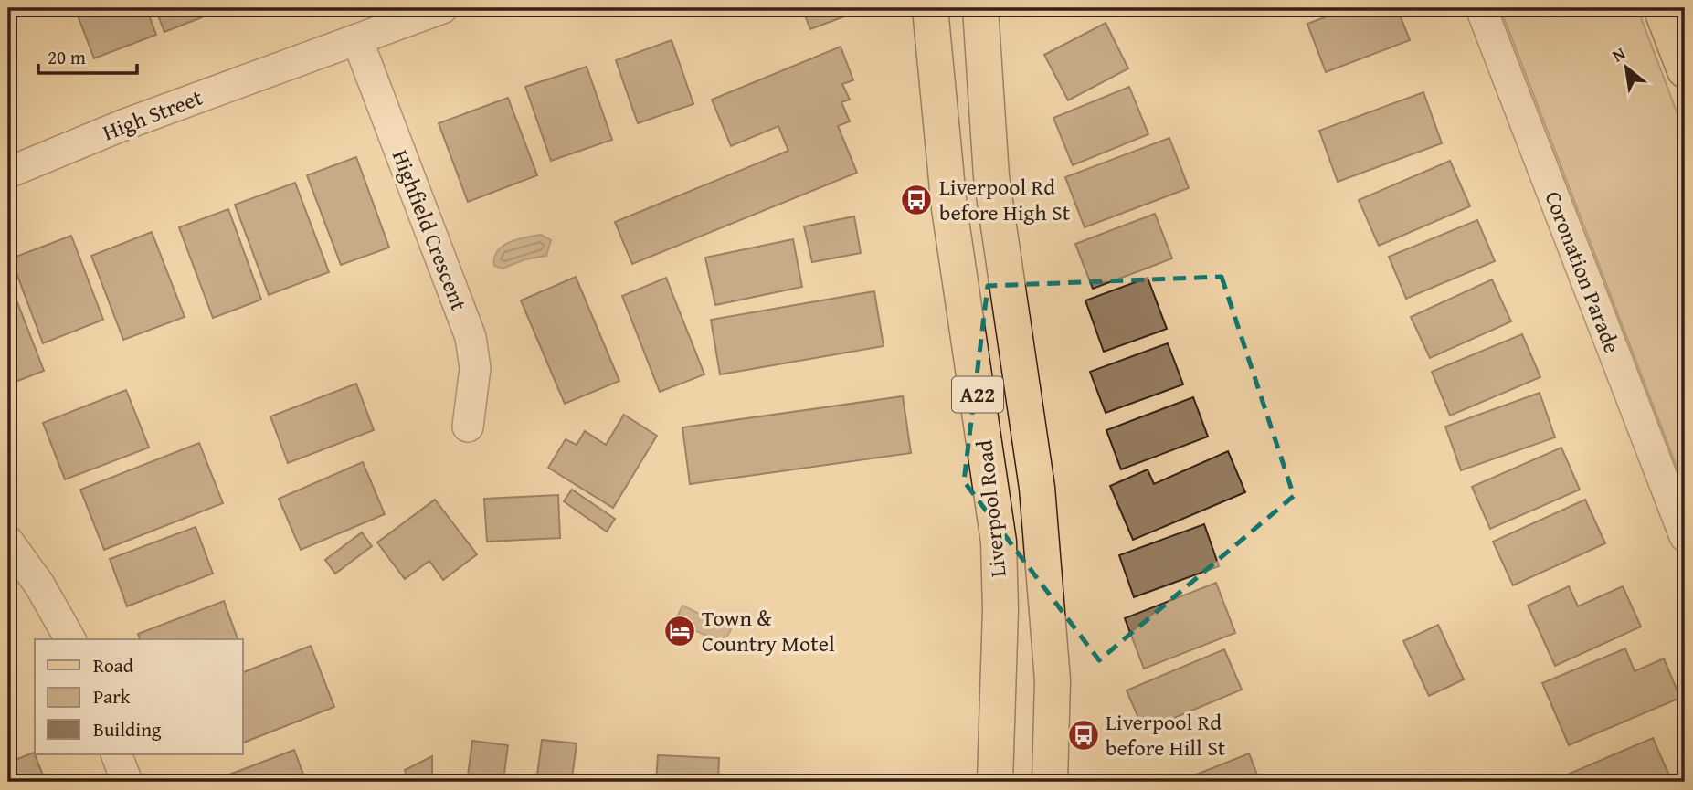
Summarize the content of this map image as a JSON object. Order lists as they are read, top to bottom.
{
  "streets": {
    "main road": ["A22", "Liverpool Road"],
    "street": ["High Street", "Highfield Crescent", "Coronation Parade"]
  },
  "crossings": [
    ["High Street", "Highfield Crescent"]
  ],
  "places": {
    "bus stop": ["Liverpool Rd before High St", "Liverpool Rd before Hill St"],
    "hotel": ["Town & Country Motel"]
  },
  "legend": ["Road", "Park", "Building"],
  "scale_bar": "20 m",
  "north": "top left"
}
